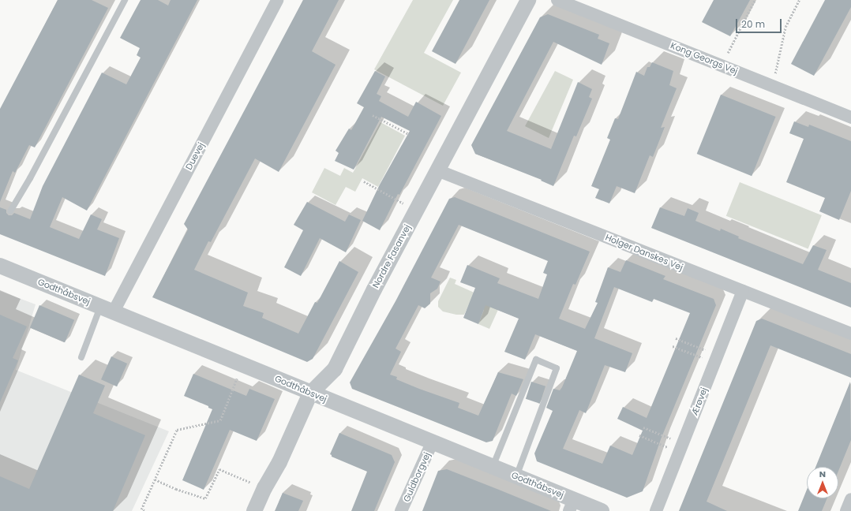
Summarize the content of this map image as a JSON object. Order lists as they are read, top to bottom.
{
  "streets": {
    "street": [
      "Kong Georgs Vej",
      "Duevej",
      "Holger Danskes Vej",
      "Nordre Fasanvej",
      "Godthåbsvej",
      "Ærøvej",
      "Guldborgvej"
    ]
  },
  "crossings": [
    ["Duevej", "Godthåbsvej"],
    ["Holger Danskes Vej", "Nordre Fasanvej"],
    ["Holger Danskes Vej", "Ærøvej"],
    ["Nordre Fasanvej", "Godthåbsvej"],
    ["Godthåbsvej", "Guldborgvej"]
  ],
  "scale_bar": "20 m",
  "north": "top"
}
